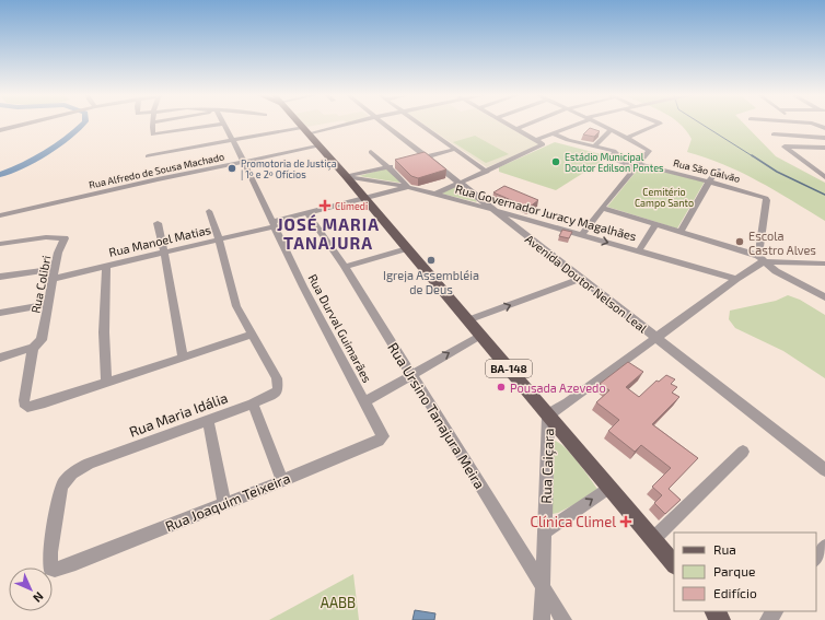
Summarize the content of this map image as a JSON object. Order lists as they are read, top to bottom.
{
  "streets": {
    "main road": ["BA-148"],
    "street": [
      "Rua Alfredo de Sousa Machado",
      "Rua São Galvão",
      "Rua Governador Juracy Magalhães",
      "Rua Manoel Matias",
      "Avenida Doutor Nelson Leal",
      "Rua Colibri",
      "Rua Durval Guimarães",
      "Rua Maria Idália",
      "Rua Ursino Tanajura Meira",
      "Rua Caiçara",
      "Rua Joaquim Teixeira"
    ]
  },
  "crossings": [
    ["Rua Alfredo de Sousa Machado", "Rua Durval Guimarães"],
    ["Rua Alfredo de Sousa Machado", "BA-148"],
    ["Rua Governador Juracy Magalhães", "Rua Manoel Matias"],
    ["Rua Governador Juracy Magalhães", "Avenida Doutor Nelson Leal"],
    ["Rua Governador Juracy Magalhães", "BA-148"],
    ["Rua Manoel Matias", "Rua Colibri"],
    ["Rua Manoel Matias", "Rua Durval Guimarães"],
    ["Rua Manoel Matias", "BA-148"],
    ["Rua Manoel Matias", "Rua Ursino Tanajura Meira"],
    ["Rua Durval Guimarães", "Rua Joaquim Teixeira"],
    ["BA-148", "Rua Caiçara"],
    ["Rua Maria Idália", "Rua Joaquim Teixeira"],
    ["Rua Ursino Tanajura Meira", "Rua Caiçara"]
  ],
  "districts": ["JOSÉ MARIA TANAJURA"],
  "parks": ["Cemitério Campo Santo", "AABB"],
  "places": {
    "other": [
      "Estádio Municipal Doutor Edilson Pontes",
      "Promotoria de Justiça | 1º e 2º Ofícios",
      "Escola Castro Alves",
      "Igreja Assembléia de Deus",
      "Pousada Azevedo"
    ],
    "health": ["Climedi", "Clínica Climel"]
  },
  "legend": ["Rua", "Parque", "Edifício"],
  "north": "bottom right"
}
